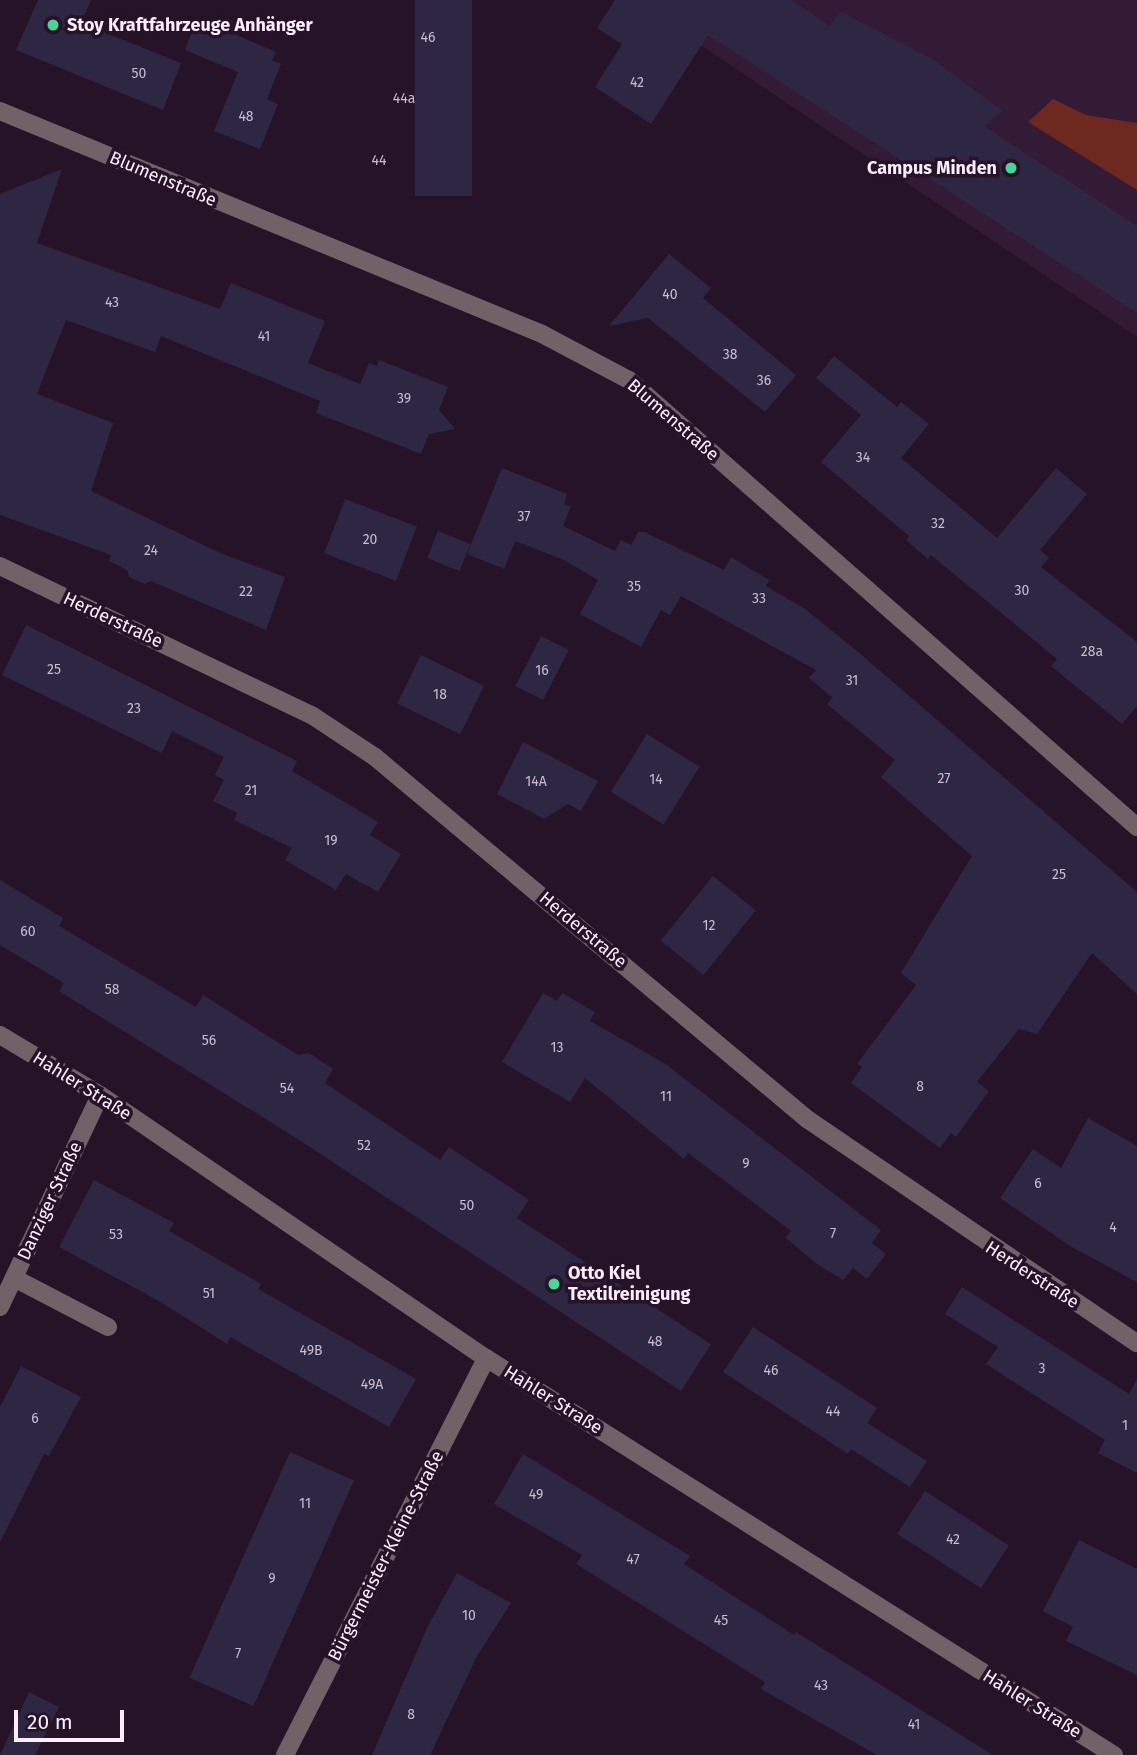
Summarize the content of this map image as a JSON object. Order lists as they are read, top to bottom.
{
  "streets": {
    "street": [
      "Blumenstraße",
      "Herderstraße",
      "Hahler Straße",
      "Danziger Straße",
      "Bürgermeister-Kleine-Straße"
    ]
  },
  "crossings": [
    ["Hahler Straße", "Danziger Straße"],
    ["Hahler Straße", "Bürgermeister-Kleine-Straße"]
  ],
  "places": ["Stoy Kraftfahrzeuge Anhänger", "Campus Minden", "Otto Kiel Textilreinigung"],
  "house_numbers": [
    "46",
    "50",
    "42",
    "44a",
    "48",
    "44",
    "40",
    "43",
    "41",
    "38",
    "36",
    "39",
    "34",
    "37",
    "32",
    "20",
    "24",
    "35",
    "30",
    "22",
    "33",
    "28a",
    "25",
    "16",
    "31",
    "18",
    "23",
    "27",
    "14",
    "14A",
    "21",
    "19",
    "25",
    "12",
    "60",
    "58",
    "56",
    "13",
    "8",
    "54",
    "11",
    "52",
    "9",
    "6",
    "50",
    "4",
    "7",
    "53",
    "51",
    "48",
    "49B",
    "3",
    "46",
    "49A",
    "44",
    "6",
    "1",
    "49",
    "11",
    "42",
    "47",
    "9",
    "10",
    "45",
    "7",
    "43",
    "8",
    "41"
  ],
  "scale_bar": "20 m"
}
